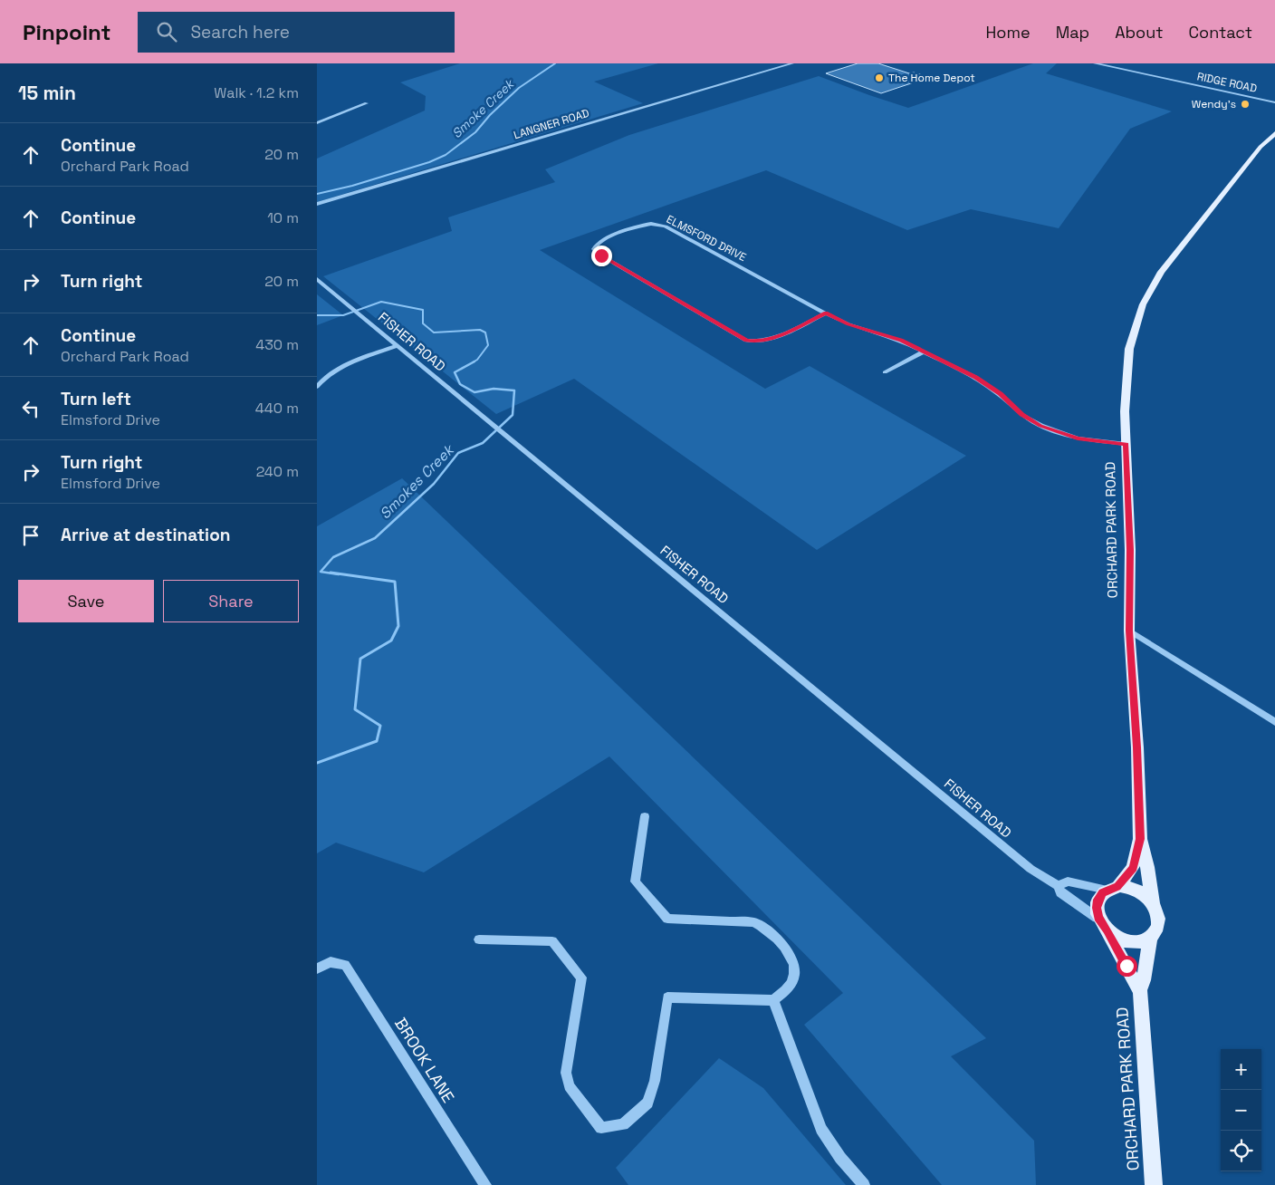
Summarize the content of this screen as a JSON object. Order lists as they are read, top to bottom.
{
  "streets": {
    "main road": ["ORCHARD PARK ROAD"],
    "street": [
      "RIDGE ROAD",
      "LANGNER ROAD",
      "ELMSFORD DRIVE",
      "FISHER ROAD",
      "BROOK LANE"
    ]
  },
  "crossings": [
    ["ELMSFORD DRIVE", "ORCHARD PARK ROAD"],
    ["FISHER ROAD", "ORCHARD PARK ROAD"]
  ],
  "water": ["Smoke Creek", "Smokes Creek"],
  "places": ["The Home Depot", "Wendy's"],
  "page": {
    "header": "Pinpoint",
    "search": "Search here",
    "nav": [
      "Home",
      "Map",
      "About",
      "Contact"
    ],
    "heading": ["15 min", "Walk · 1.2 km"],
    "list": [
      ["Continue", "Orchard Park Road", "20 m"],
      ["Continue", "10 m"],
      ["Turn right", "20 m"],
      ["Continue", "Orchard Park Road", "430 m"],
      ["Turn left", "Elmsford Drive", "440 m"],
      ["Turn right", "Elmsford Drive", "240 m"],
      "Arrive at destination"
    ],
    "buttons": ["Save", "Share"],
    "map_buttons": ["+", "−"]
  }
}
